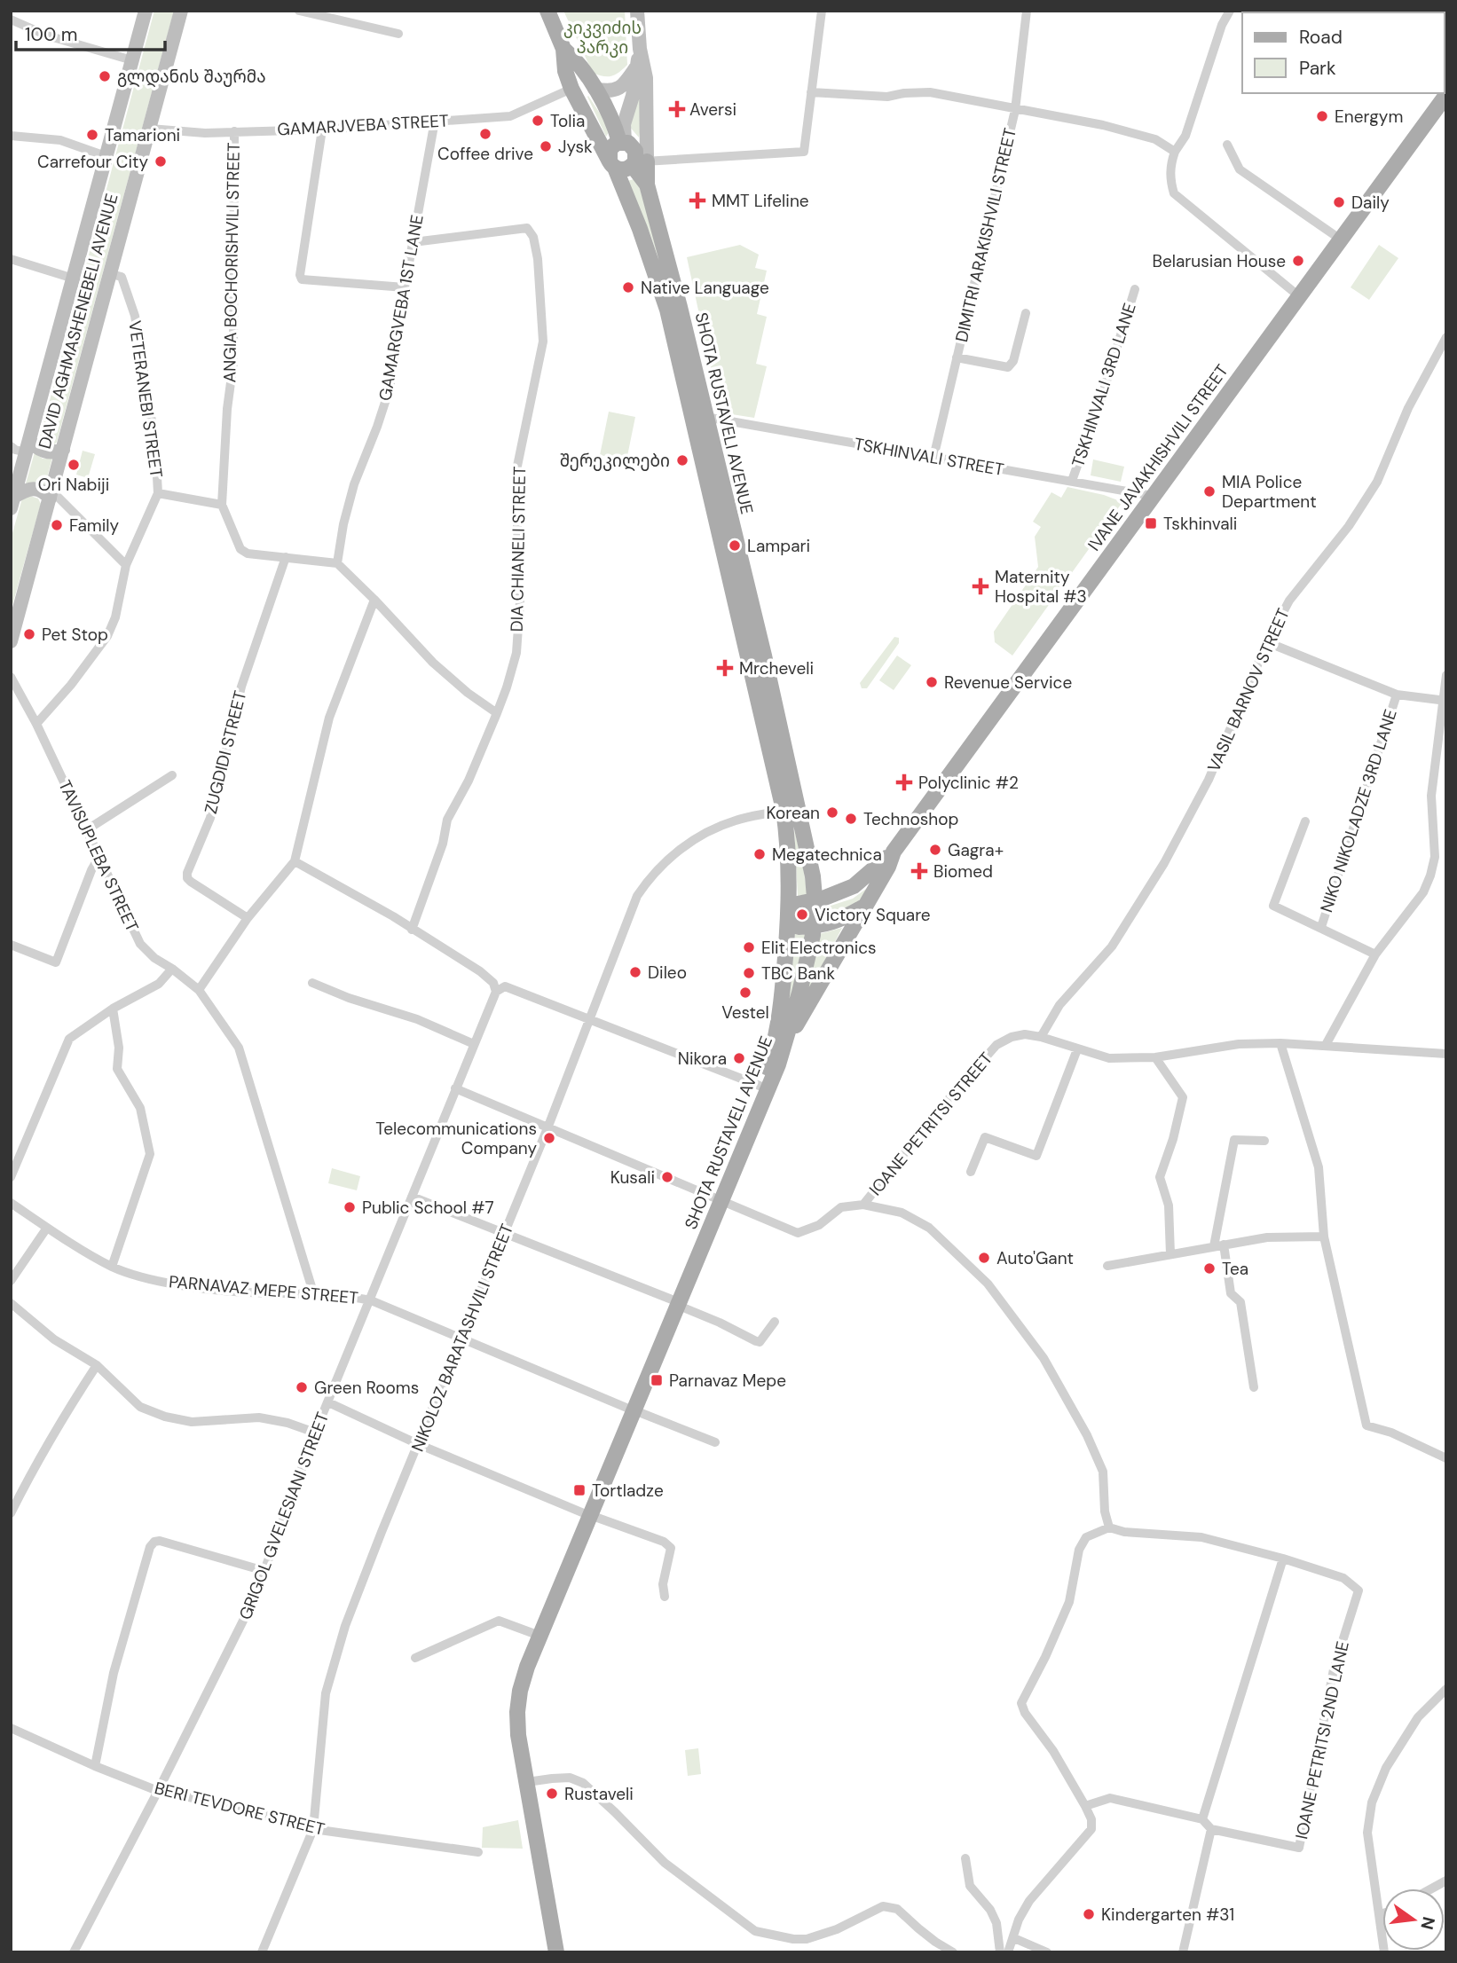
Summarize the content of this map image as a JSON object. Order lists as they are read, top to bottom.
{
  "streets": {
    "main road": ["DAVID AGHMASHENEBELI AVENUE", "SHOTA RUSTAVELI AVENUE", "IVANE JAVAKHISHVILI STREET"],
    "street": [
      "GAMARJVEBA STREET",
      "DIMITRI ARAKISHVILI STREET",
      "ANGIA BOCHORISHVILI STREET",
      "GAMARGVEBA 1ST LANE",
      "TSKHINVALI 3RD LANE",
      "VETERANEBI STREET",
      "TSKHINVALI STREET",
      "DIA CHIANELI STREET",
      "VASIL BARNOV STREET",
      "ZUGDIDI STREET",
      "NIKO NIKOLADZE 3RD LANE",
      "TAVISUPLEBA STREET",
      "IOANE PETRITSI STREET",
      "PARNAVAZ MEPE STREET",
      "NIKOLOZ BARATASHVILI STREET",
      "GRIGOL GVELESIANI STREET",
      "IOANE PETRITSI 2ND LANE",
      "BERI TEVDORE STREET"
    ]
  },
  "crossings": [
    ["GAMARJVEBA STREET", "ANGIA BOCHORISHVILI STREET"],
    ["GAMARJVEBA STREET", "GAMARGVEBA 1ST LANE"],
    ["GAMARJVEBA STREET", "DAVID AGHMASHENEBELI AVENUE"],
    ["GAMARJVEBA STREET", "SHOTA RUSTAVELI AVENUE"],
    ["DIMITRI ARAKISHVILI STREET", "TSKHINVALI STREET"],
    ["GAMARGVEBA 1ST LANE", "DIA CHIANELI STREET"],
    ["DAVID AGHMASHENEBELI AVENUE", "VETERANEBI STREET"],
    ["TSKHINVALI 3RD LANE", "TSKHINVALI STREET"],
    ["VETERANEBI STREET", "TAVISUPLEBA STREET"],
    ["SHOTA RUSTAVELI AVENUE", "TSKHINVALI STREET"],
    ["SHOTA RUSTAVELI AVENUE", "IVANE JAVAKHISHVILI STREET"],
    ["SHOTA RUSTAVELI AVENUE", "IOANE PETRITSI STREET"],
    ["SHOTA RUSTAVELI AVENUE", "PARNAVAZ MEPE STREET"],
    ["SHOTA RUSTAVELI AVENUE", "NIKOLOZ BARATASHVILI STREET"],
    ["TSKHINVALI STREET", "IVANE JAVAKHISHVILI STREET"],
    ["VASIL BARNOV STREET", "IOANE PETRITSI STREET"],
    ["TAVISUPLEBA STREET", "PARNAVAZ MEPE STREET"],
    ["PARNAVAZ MEPE STREET", "NIKOLOZ BARATASHVILI STREET"],
    ["PARNAVAZ MEPE STREET", "GRIGOL GVELESIANI STREET"],
    ["NIKOLOZ BARATASHVILI STREET", "BERI TEVDORE STREET"],
    ["GRIGOL GVELESIANI STREET", "BERI TEVDORE STREET"]
  ],
  "parks": ["კიკვიძის პარკი"],
  "places": {
    "other": [
      "გლდანის შაურმა",
      "Energym",
      "Tolia",
      "Coffee drive",
      "Tamarioni",
      "Jysk",
      "Carrefour City",
      "Daily",
      "Belarusian House",
      "Native Language",
      "შერეკილები",
      "Ori Nabiji",
      "MIA Police Department",
      "Family",
      "Lampari",
      "Pet Stop",
      "Revenue Service",
      "Korean",
      "Technoshop",
      "Gagra+",
      "Megatechnica",
      "Victory Square",
      "Elit Electronics",
      "Dileo",
      "TBC Bank",
      "Vestel",
      "Nikora",
      "Telecommunications Company",
      "Kusali",
      "Public School #7",
      "Auto'Gant",
      "Tea",
      "Green Rooms",
      "Rustaveli",
      "Kindergarten #31"
    ],
    "health": [
      "Aversi",
      "MMT Lifeline",
      "Maternity Hospital #3",
      "Mrcheveli",
      "Polyclinic #2",
      "Biomed"
    ],
    "transit": ["Tskhinvali", "Parnavaz Mepe", "Tortladze"]
  },
  "legend": ["Road", "Park"],
  "scale_bar": "100 m",
  "north": "right"
}
